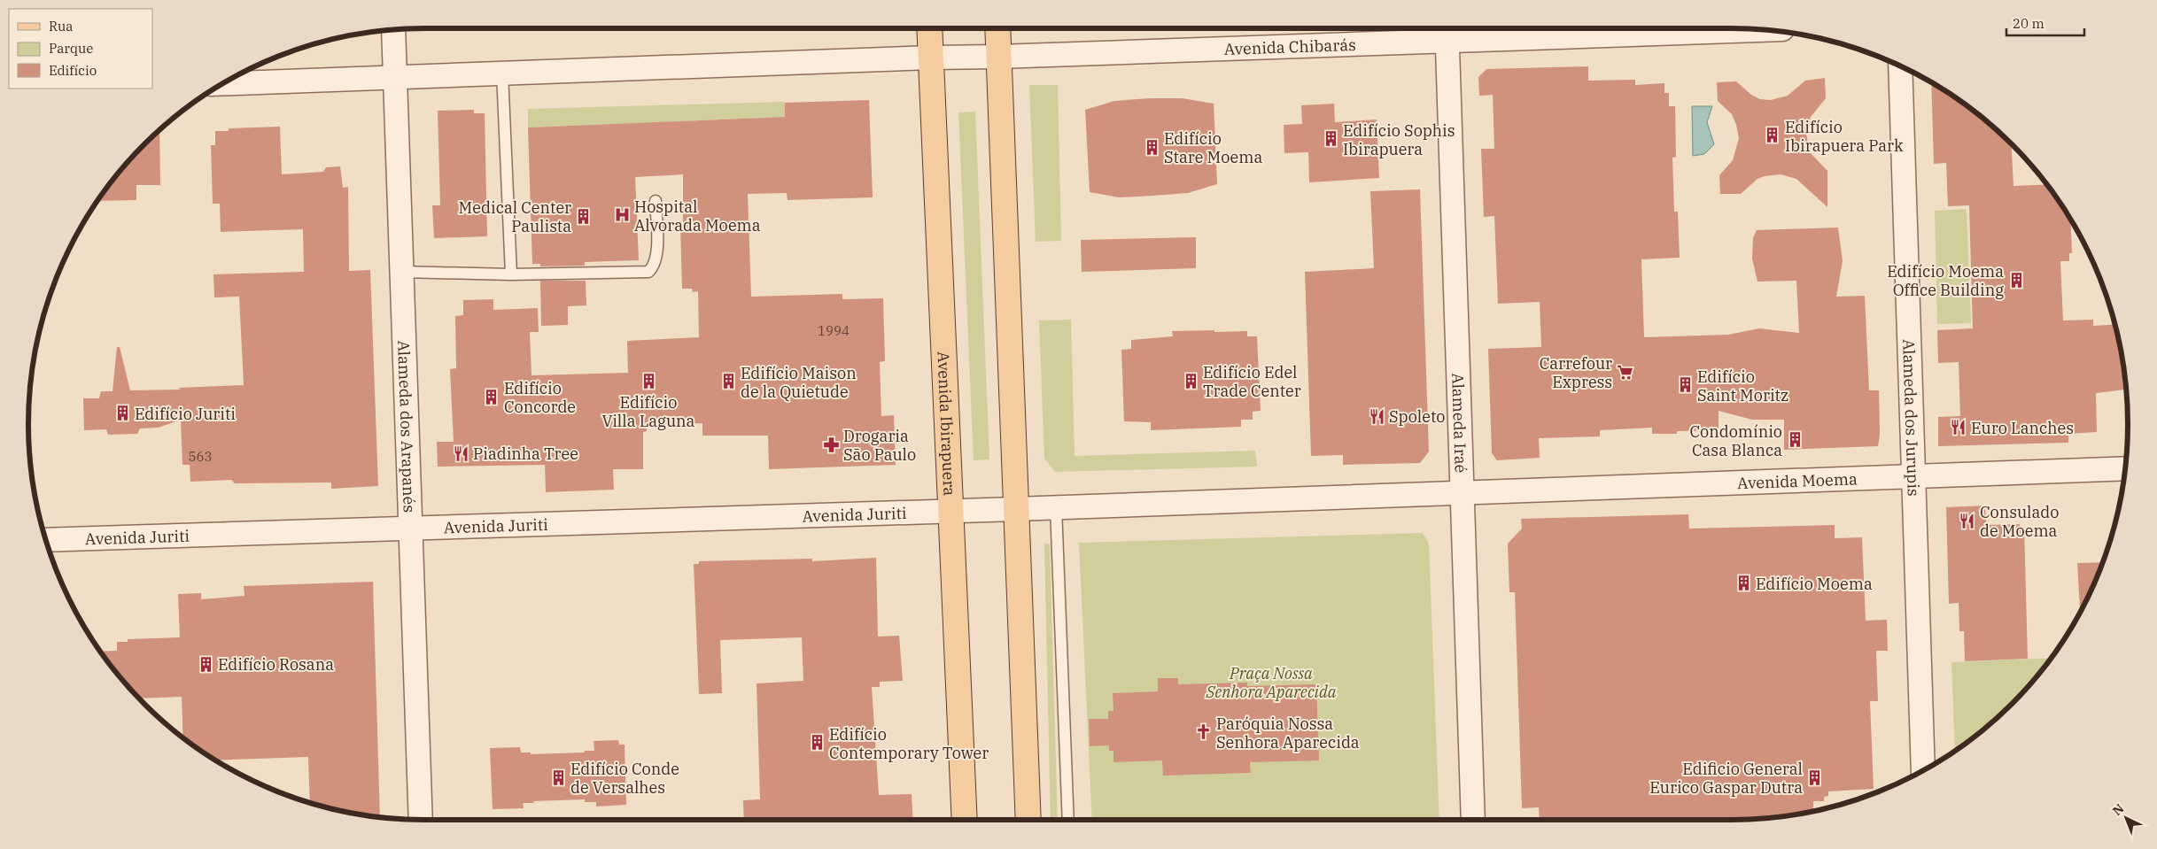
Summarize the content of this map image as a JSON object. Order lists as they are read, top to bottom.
{
  "streets": {
    "main road": ["Avenida Ibirapuera"],
    "street": [
      "Avenida Chibarás",
      "Alameda dos Jurupis",
      "Alameda Iraé",
      "Alameda dos Arapanés",
      "Avenida Moema",
      "Avenida Juriti"
    ]
  },
  "crossings": [
    ["Avenida Chibarás", "Alameda Iraé"],
    ["Avenida Chibarás", "Avenida Ibirapuera"],
    ["Avenida Chibarás", "Alameda dos Arapanés"],
    ["Alameda dos Jurupis", "Avenida Moema"],
    ["Alameda Iraé", "Avenida Moema"],
    ["Avenida Ibirapuera", "Avenida Juriti"],
    ["Alameda dos Arapanés", "Avenida Juriti"]
  ],
  "parks": ["Praça Nossa Senhora Aparecida"],
  "places": {
    "building": [
      "Edifício Ibirapuera Park",
      "Edifício Sophis Ibirapuera",
      "Edifício Stare Moema",
      "Medical Center Paulista",
      "Edifício Moema Office Building",
      "Edifício Edel Trade Center",
      "Edifício Villa Laguna",
      "Edifício Maison de la Quietude",
      "Edifício Saint Moritz",
      "Edifício Concorde",
      "Edifício Juriti",
      "Condomínio Casa Blanca",
      "Edifício Moema",
      "Edifício Rosana",
      "Edifício Contemporary Tower",
      "Edifício Conde de Versalhes",
      "Edificio General Eurico Gaspar Dutra"
    ],
    "hospital": ["Hospital Alvorada Moema"],
    "supermarket": ["Carrefour Express"],
    "restaurant": [
      "Spoleto",
      "Euro Lanches",
      "Piadinha Tree",
      "Consulado de Moema"
    ],
    "pharmacy": ["Drogaria São Paulo"],
    "church": ["Paróquia Nossa Senhora Aparecida"]
  },
  "house_numbers": ["1994", "563"],
  "legend": ["Rua", "Parque", "Edifício"],
  "scale_bar": "20 m",
  "north": "top left"
}
